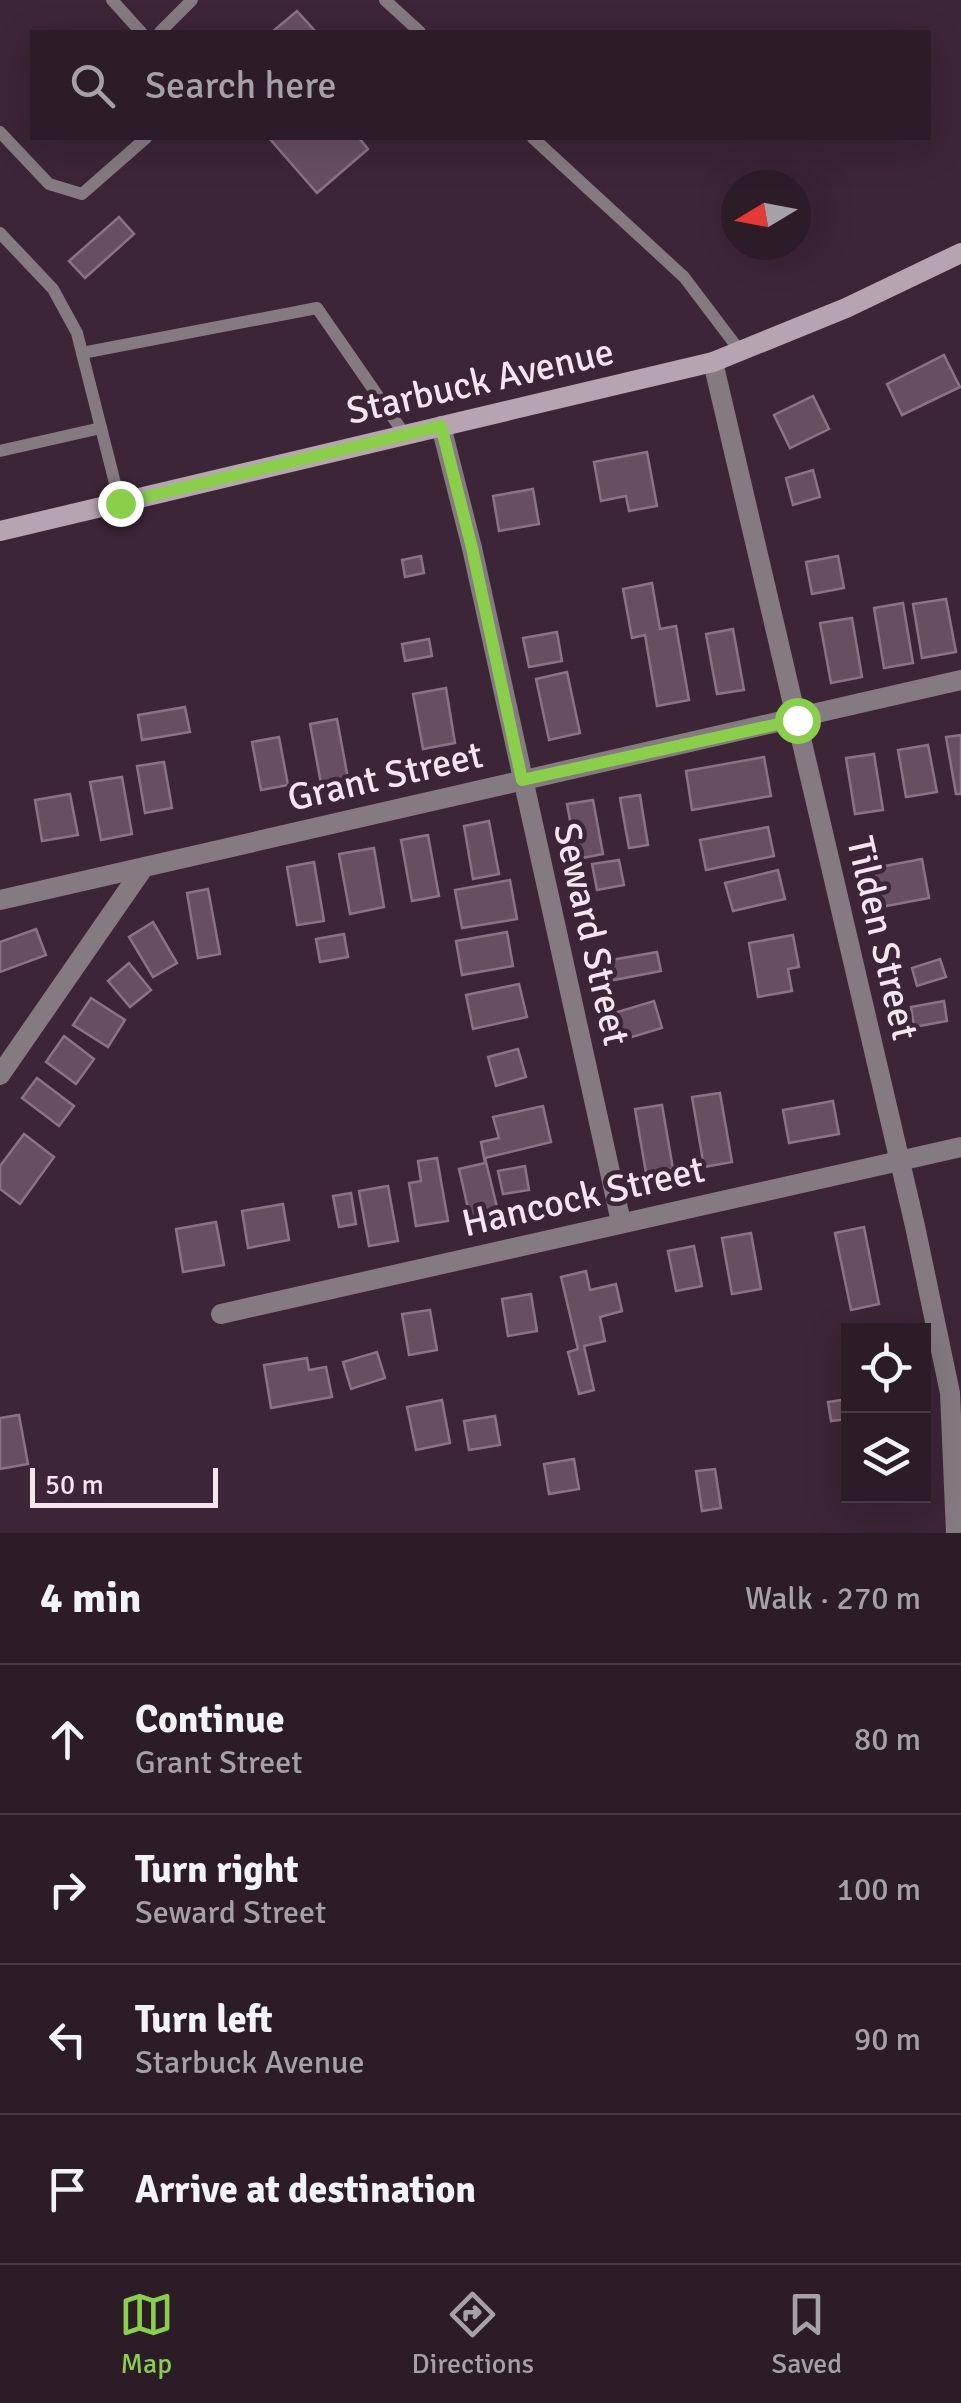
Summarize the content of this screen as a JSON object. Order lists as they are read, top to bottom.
{
  "streets": {
    "street": [
      "Starbuck Avenue",
      "Grant Street",
      "Seward Street",
      "Tilden Street",
      "Hancock Street"
    ]
  },
  "crossings": [
    ["Starbuck Avenue", "Seward Street"],
    ["Starbuck Avenue", "Tilden Street"],
    ["Grant Street", "Seward Street"],
    ["Grant Street", "Tilden Street"],
    ["Seward Street", "Hancock Street"],
    ["Tilden Street", "Hancock Street"]
  ],
  "scale_bar": "50 m",
  "north": "left",
  "page": {
    "search": "Search here",
    "scale": "50 m",
    "heading": ["4 min", "Walk · 270 m"],
    "list": [
      ["Continue", "Grant Street", "80 m"],
      ["Turn right", "Seward Street", "100 m"],
      ["Turn left", "Starbuck Avenue", "90 m"],
      "Arrive at destination"
    ],
    "nav": ["Map", "Directions", "Saved"]
  }
}
